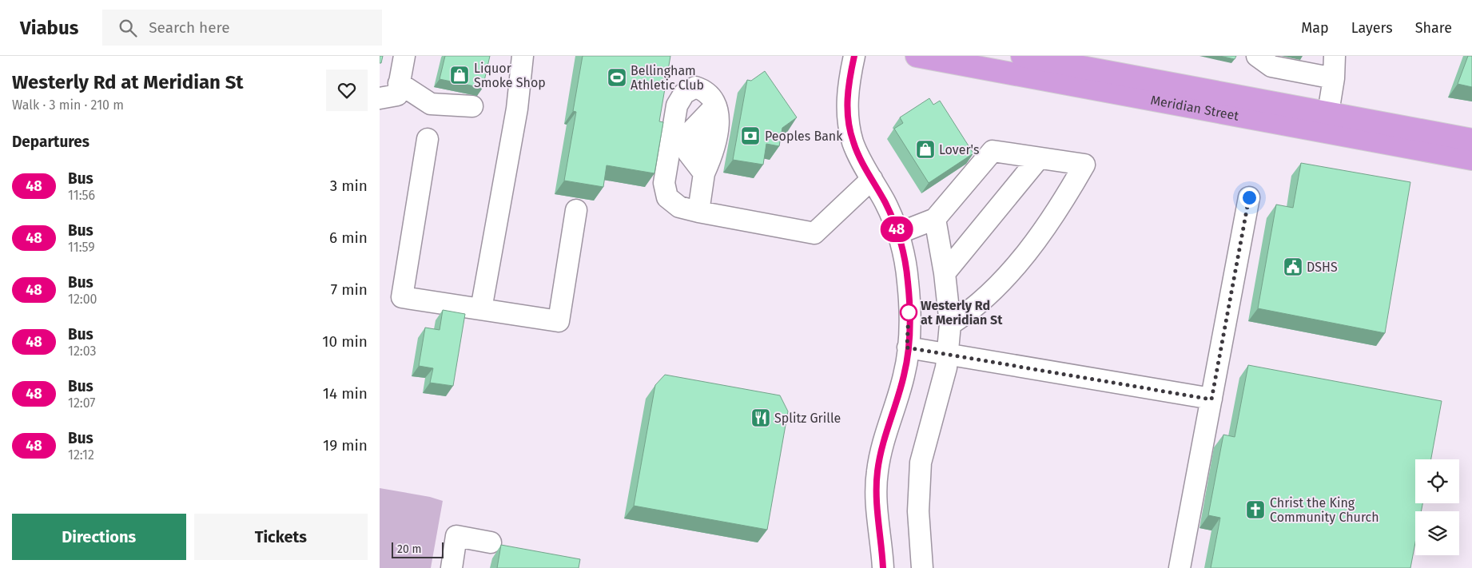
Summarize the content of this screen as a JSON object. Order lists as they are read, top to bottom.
{
  "streets": {
    "highway": ["Meridian Street"]
  },
  "places": {
    "shop": ["Liquor Smoke Shop", "Lover's"],
    "sports": ["Bellingham Athletic Club"],
    "bank": ["Peoples Bank"],
    "public building": ["DSHS"],
    "other": ["Westerly Rd at Meridian St"],
    "restaurant": ["Splitz Grille"],
    "church": ["Christ the King Community Church"]
  },
  "lines": ["bus line 48"],
  "scale_bar": "20 m",
  "page": {
    "header": "Viabus",
    "search": "Search here",
    "nav": ["Map", "Layers", "Share"],
    "heading": [
      ["Westerly Rd at Meridian St", "Walk · 3 min · 210 m"],
      "Departures"
    ],
    "on_map": "48",
    "list": [
      {
        "mark": "48",
        "name": "Bus",
        "note": "11:56",
        "value": "3 min"
      },
      {
        "mark": "48",
        "name": "Bus",
        "note": "11:59",
        "value": "6 min"
      },
      {
        "mark": "48",
        "name": "Bus",
        "note": "12:00",
        "value": "7 min"
      },
      {
        "mark": "48",
        "name": "Bus",
        "note": "12:03",
        "value": "10 min"
      },
      {
        "mark": "48",
        "name": "Bus",
        "note": "12:07",
        "value": "14 min"
      },
      {
        "mark": "48",
        "name": "Bus",
        "note": "12:12",
        "value": "19 min"
      }
    ],
    "buttons": ["Directions", "Tickets"],
    "scale": "20 m"
  }
}
